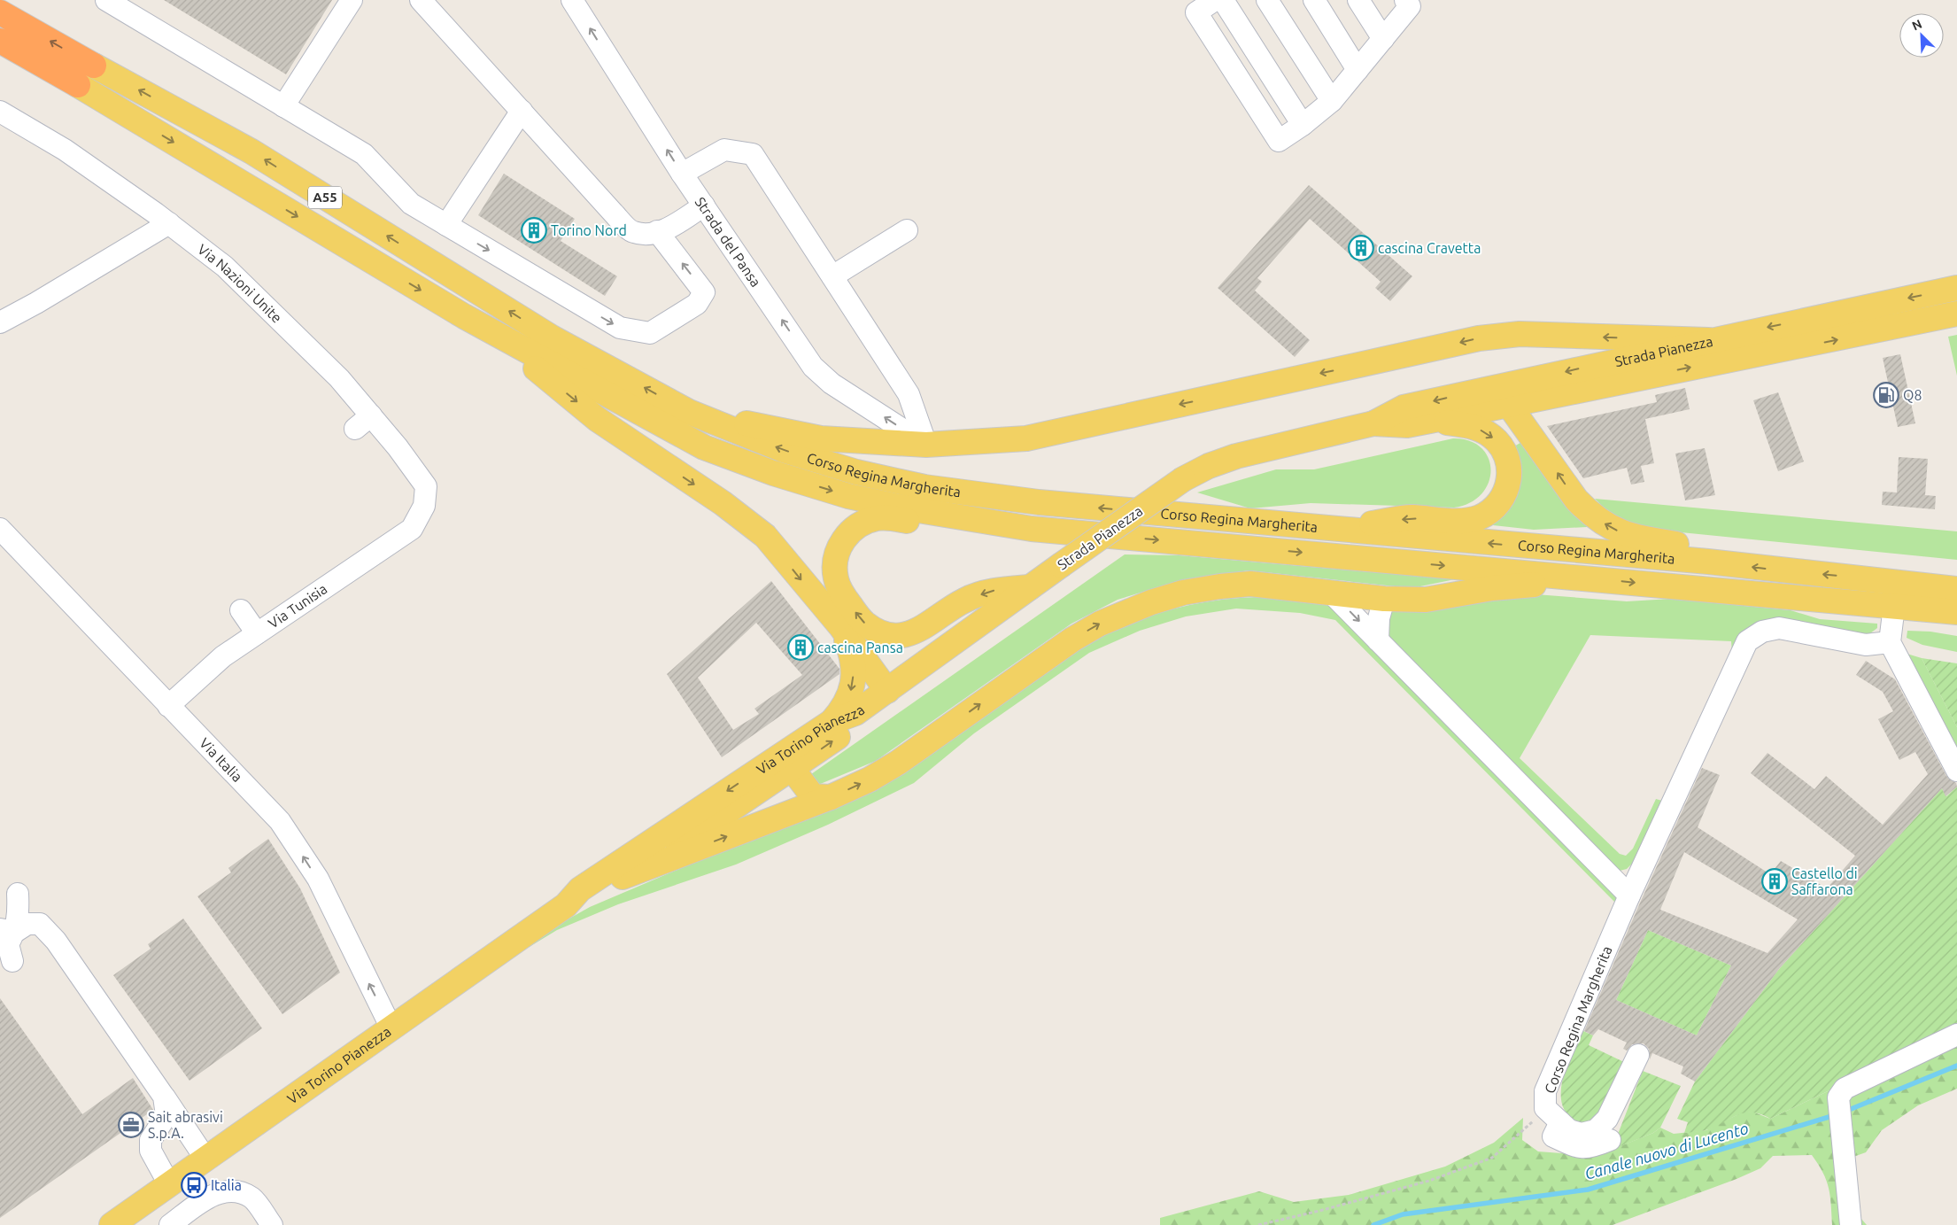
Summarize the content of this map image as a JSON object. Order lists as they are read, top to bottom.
{
  "streets": {
    "highway": ["A55"],
    "main road": ["Strada Pianezza", "Corso Regina Margherita", "Via Torino Pianezza"],
    "street": [
      "Strada del Pansa",
      "Via Nazioni Unite",
      "Via Tunisia",
      "Via Italia"
    ]
  },
  "crossings": [
    ["A55", "Corso Regina Margherita"],
    ["Via Nazioni Unite", "Via Tunisia"],
    ["Strada Pianezza", "Via Torino Pianezza"],
    ["Via Tunisia", "Via Italia"],
    ["Via Torino Pianezza", "Via Italia"]
  ],
  "one_way": ["Via Italia"],
  "water": ["Canale nuovo di Lucento"],
  "places": {
    "building": [
      "Torino Nord",
      "cascina Cravetta",
      "cascina Pansa",
      "Castello di Saffarona"
    ],
    "fuel station": ["Q8"],
    "office": ["Sait abrasivi S.p.A."],
    "bus stop": ["Italia"]
  },
  "north": "top left"
}
